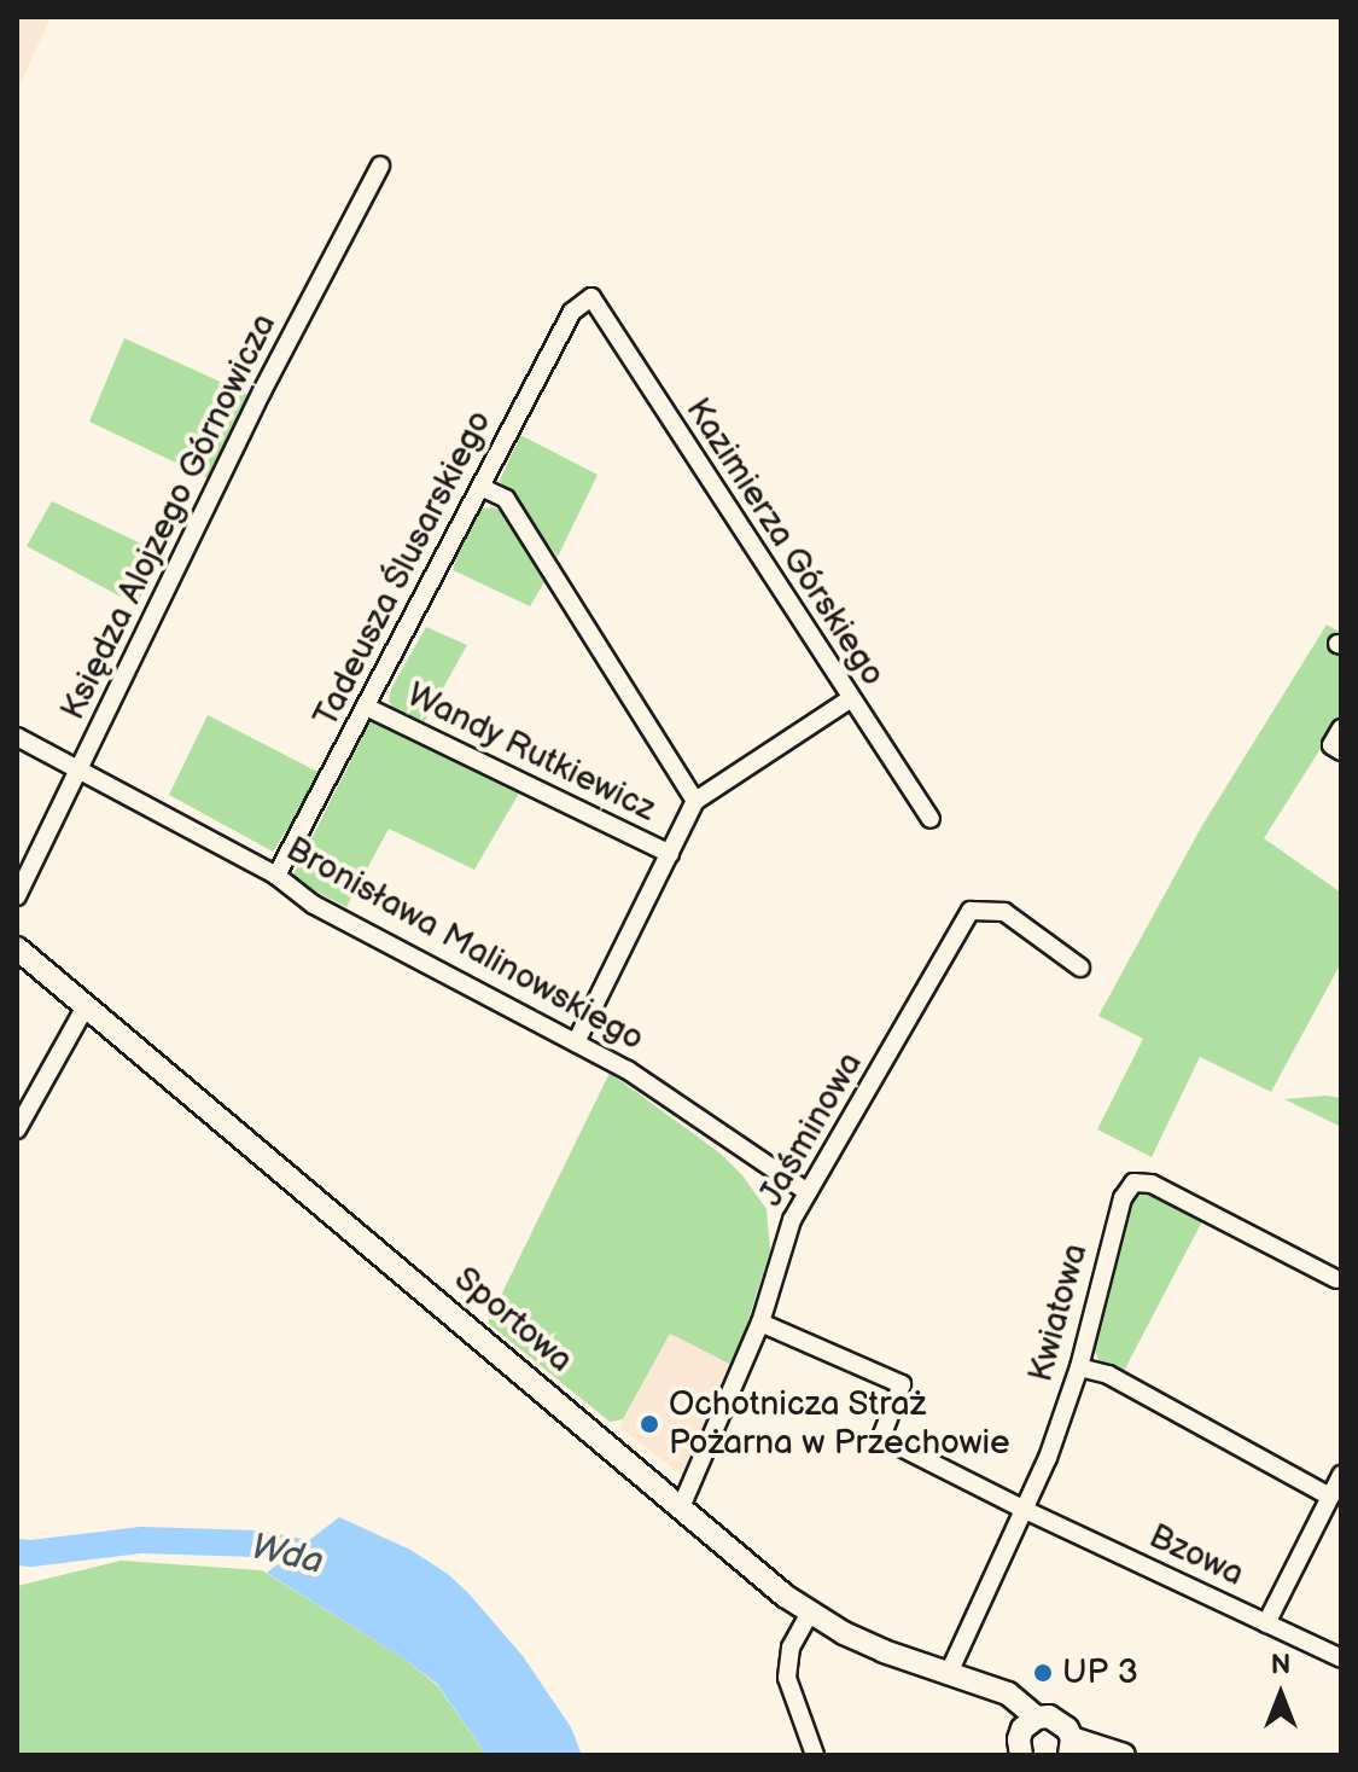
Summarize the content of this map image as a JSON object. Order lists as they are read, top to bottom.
{
  "streets": {
    "street": [
      "Księdza Alojzego Górnowicza",
      "Kazimierza Górskiego",
      "Tadeusza Ślusarskiego",
      "Wandy Rutkiewicz",
      "Bronisława Malinowskiego",
      "Jaśminowa",
      "Kwiatowa",
      "Sportowa",
      "Bzowa"
    ]
  },
  "crossings": [
    ["Księdza Alojzego Górnowicza", "Bronisława Malinowskiego"],
    ["Kazimierza Górskiego", "Tadeusza Ślusarskiego"],
    ["Tadeusza Ślusarskiego", "Wandy Rutkiewicz"],
    ["Tadeusza Ślusarskiego", "Bronisława Malinowskiego"],
    ["Bronisława Malinowskiego", "Jaśminowa"],
    ["Jaśminowa", "Sportowa"],
    ["Jaśminowa", "Bzowa"],
    ["Kwiatowa", "Sportowa"],
    ["Kwiatowa", "Bzowa"]
  ],
  "water": ["Wda"],
  "places": ["Ochotnicza Straż Pożarna w Przechowie", "UP 3"],
  "north": "top"
}
